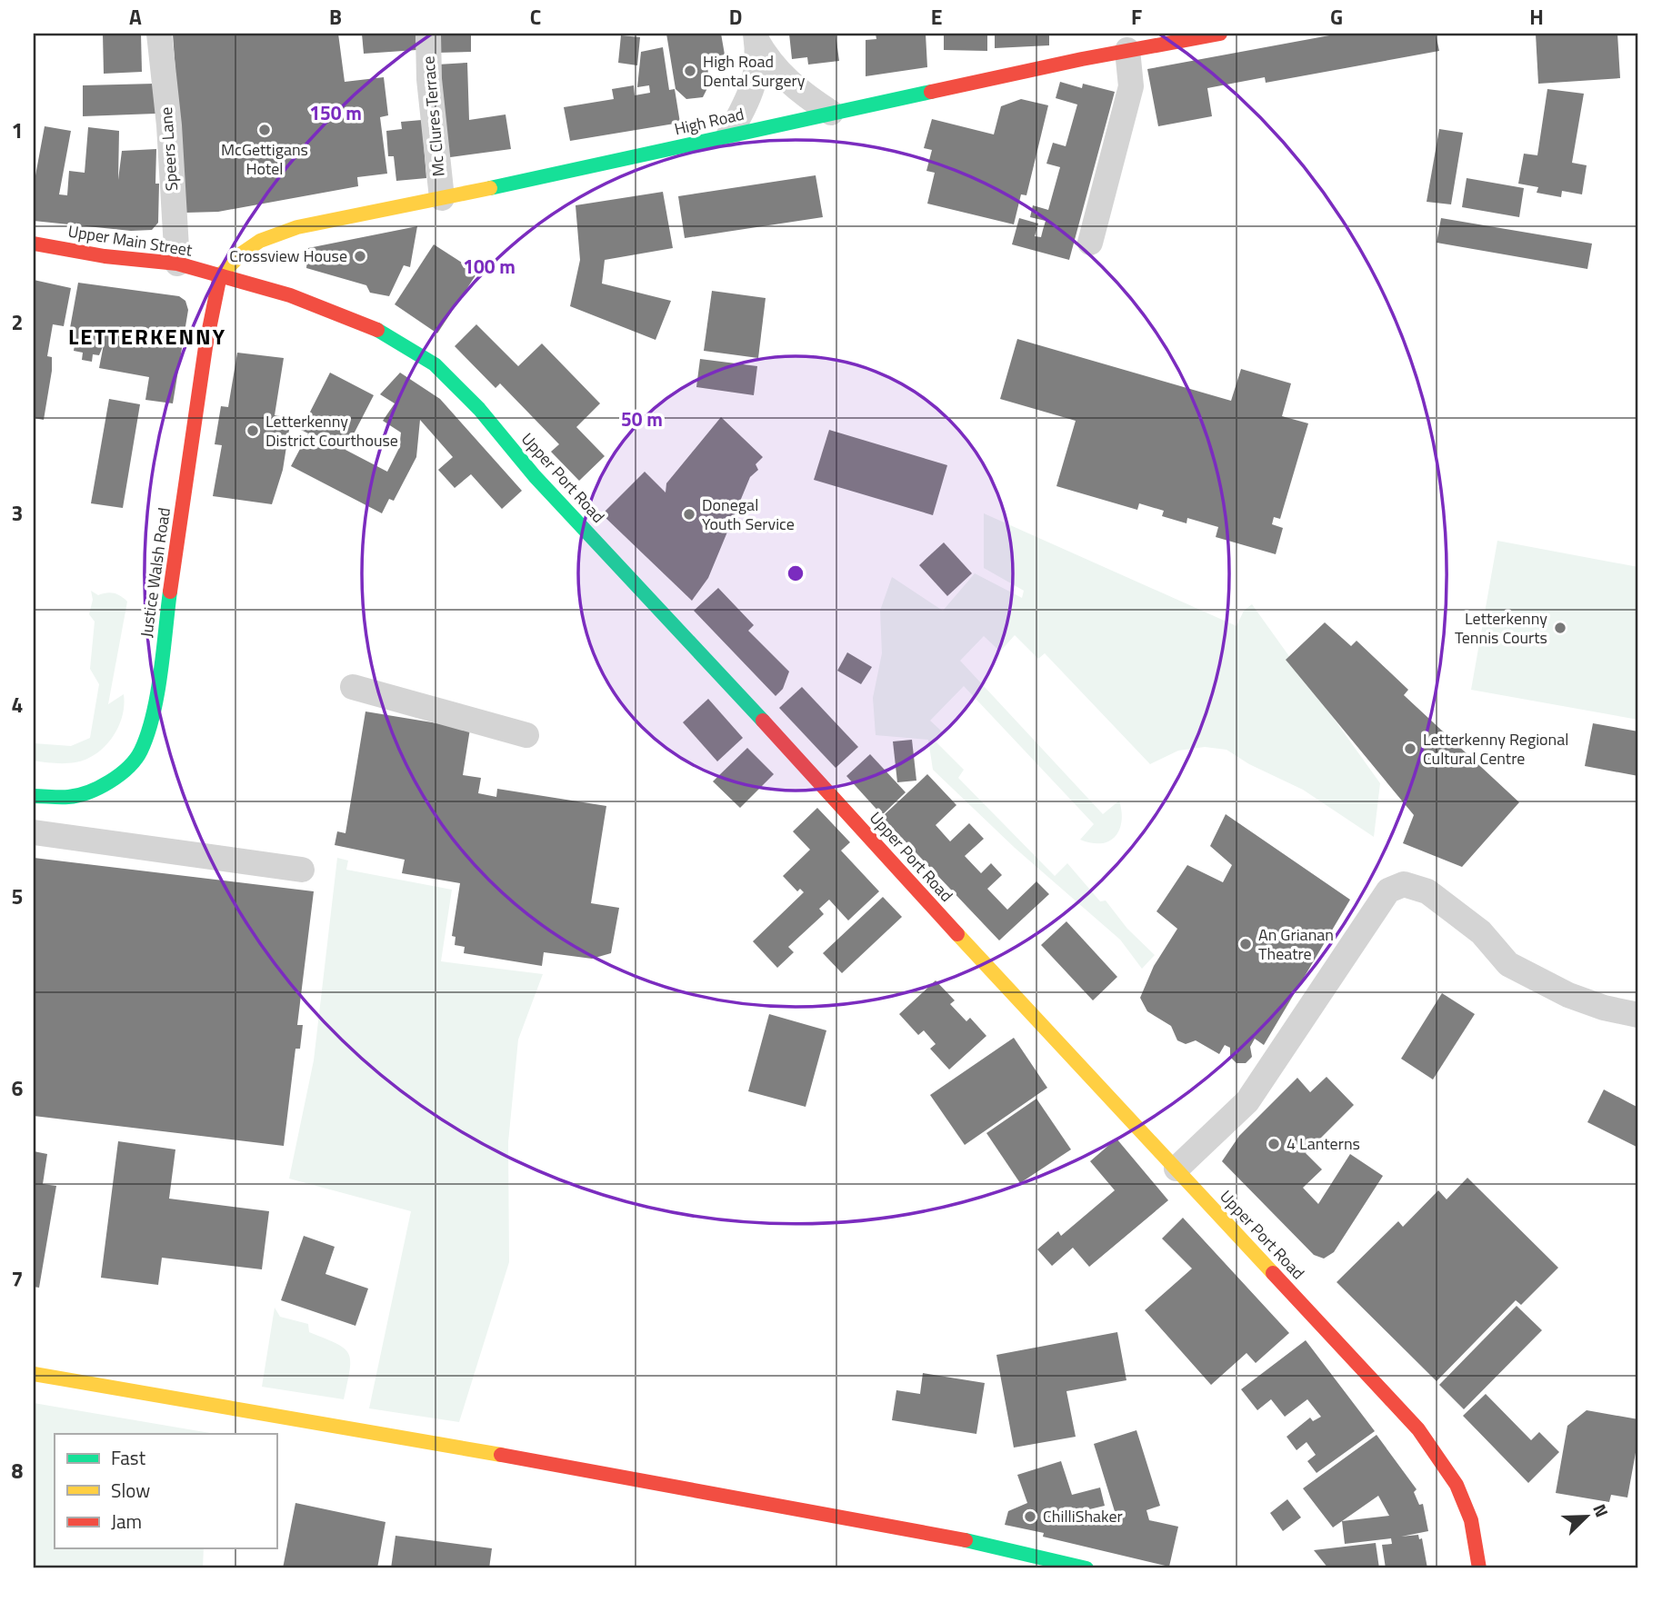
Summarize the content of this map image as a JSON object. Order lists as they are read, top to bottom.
{
  "streets": {
    "street": [
      "Mc Clures Terrace",
      "High Road",
      "Speers Lane",
      "Upper Main Street",
      "Upper Port Road",
      "Justice Walsh Road"
    ]
  },
  "crossings": [
    ["Mc Clures Terrace", "High Road"],
    ["High Road", "Upper Main Street"],
    ["High Road", "Upper Port Road"],
    ["High Road", "Justice Walsh Road"],
    ["Speers Lane", "Upper Main Street"],
    ["Upper Main Street", "Upper Port Road"],
    ["Upper Main Street", "Justice Walsh Road"],
    ["Upper Port Road", "Justice Walsh Road"]
  ],
  "districts": ["LETTERKENNY"],
  "places": [
    "High Road Dental Surgery",
    "McGettigans Hotel",
    "Crossview House",
    "Letterkenny District Courthouse",
    "Donegal Youth Service",
    "Letterkenny Tennis Courts",
    "Letterkenny Regional Cultural Centre",
    "An Grianan Theatre",
    "4 Lanterns",
    "ChilliShaker"
  ],
  "legend": ["Fast", "Slow", "Jam"],
  "north": "top right",
  "grid": {
    "columns": [
      "A",
      "B",
      "C",
      "D",
      "E",
      "F",
      "G",
      "H"
    ],
    "rows": [
      "1",
      "2",
      "3",
      "4",
      "5",
      "6",
      "7",
      "8"
    ]
  },
  "rings": ["150 m", "100 m", "50 m"]
}
